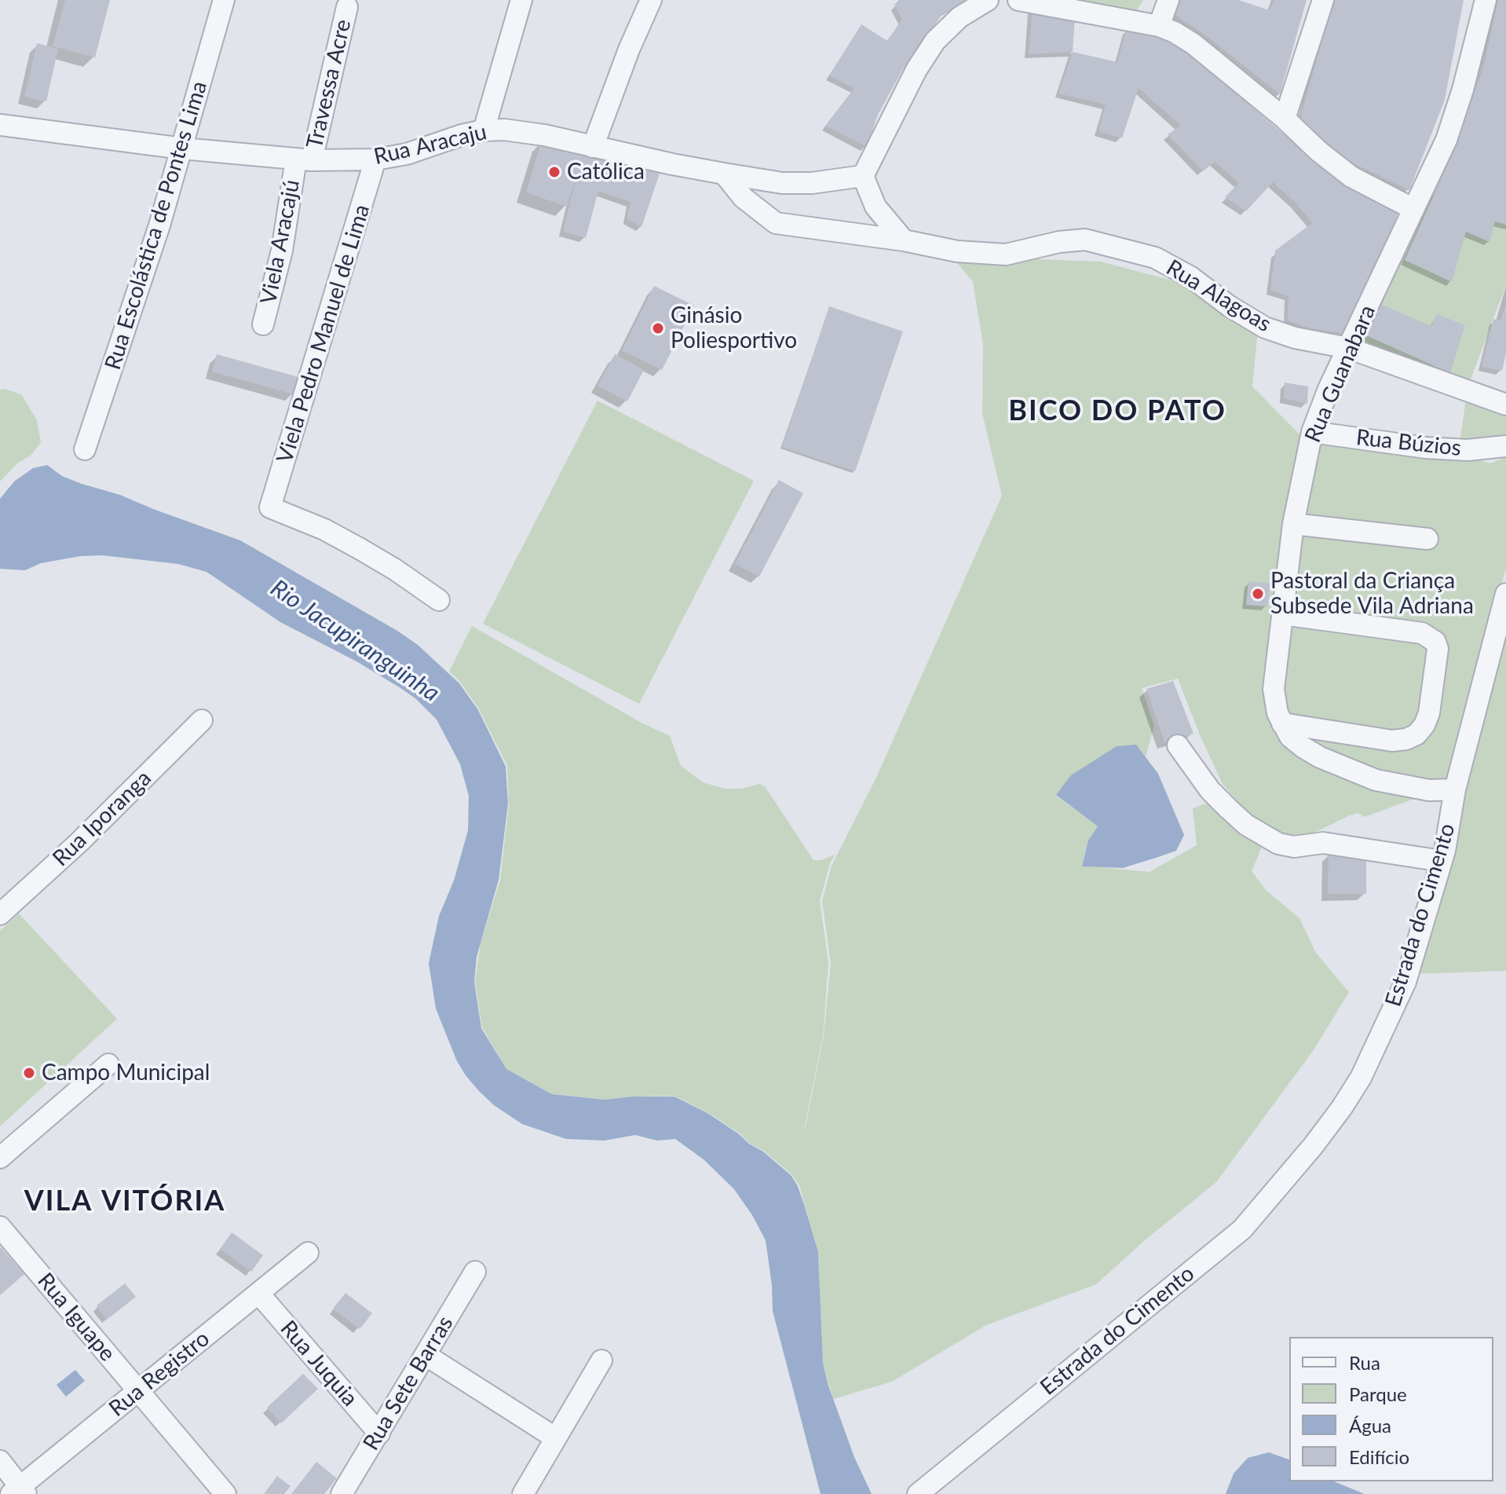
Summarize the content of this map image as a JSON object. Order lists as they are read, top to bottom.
{
  "streets": {
    "street": [
      "Travessa Acre",
      "Rua Aracaju",
      "Rua Escolástica de Pontes Lima",
      "Viela Aracajú",
      "Rua Alagoas",
      "Viela Pedro Manuel de Lima",
      "Rua Guanabara",
      "Rua Búzios",
      "Rua Iporanga",
      "Estrada do Cimento",
      "Rua Iguape",
      "Rua Juquia",
      "Rua Registro",
      "Rua Sete Barras"
    ]
  },
  "crossings": [
    ["Travessa Acre", "Rua Aracaju"],
    ["Travessa Acre", "Viela Aracajú"],
    ["Rua Aracaju", "Rua Escolástica de Pontes Lima"],
    ["Rua Aracaju", "Viela Aracajú"],
    ["Rua Aracaju", "Rua Alagoas"],
    ["Rua Aracaju", "Viela Pedro Manuel de Lima"],
    ["Rua Alagoas", "Rua Guanabara"],
    ["Rua Guanabara", "Rua Búzios"],
    ["Rua Guanabara", "Estrada do Cimento"],
    ["Rua Iguape", "Rua Registro"],
    ["Rua Juquia", "Rua Registro"],
    ["Rua Juquia", "Rua Sete Barras"]
  ],
  "districts": ["BICO DO PATO", "VILA VITÓRIA"],
  "water": ["Rio Jacupiranguinha"],
  "places": [
    "Católica",
    "Ginásio Poliesportivo",
    "Pastoral da Criança Subsede Vila Adriana",
    "Campo Municipal"
  ],
  "legend": [
    "Rua",
    "Parque",
    "Água",
    "Edifício"
  ]
}
